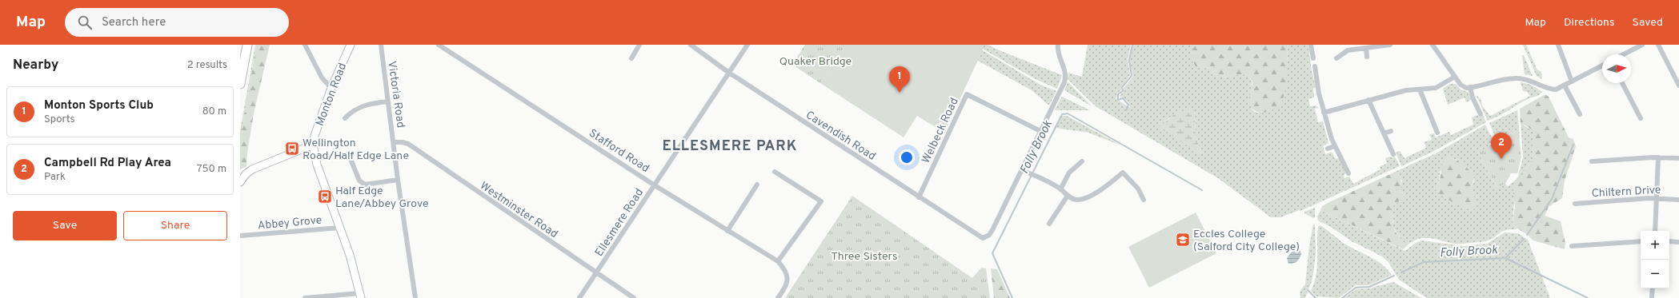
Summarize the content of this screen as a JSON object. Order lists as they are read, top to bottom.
{
  "streets": {
    "main road": ["Monton Road"],
    "street": [
      "Victoria Road",
      "Welbeck Road",
      "Cavendish Road",
      "Stafford Road",
      "Chiltern Drive",
      "Westminster Road",
      "Abbey Grove",
      "Ellesmere Road"
    ]
  },
  "crossings": [
    ["Victoria Road", "Westminster Road"],
    ["Welbeck Road", "Cavendish Road"],
    ["Cavendish Road", "Ellesmere Road"],
    ["Stafford Road", "Ellesmere Road"],
    ["Westminster Road", "Ellesmere Road"]
  ],
  "districts": ["ELLESMERE PARK"],
  "water": ["Folly Brook"],
  "parks": ["Quaker Bridge", "Three Sisters"],
  "places": {
    "bus stop": ["Wellington Road/Half Edge Lane", "Half Edge Lane/Abbey Grove"],
    "school or university": ["Eccles College (Salford City College)"]
  },
  "north": "right",
  "page": {
    "header": "Map",
    "search": "Search here",
    "nav": ["Map", "Directions", "Saved"],
    "heading": ["Nearby", "2 results"],
    "pins": ["1", "2"],
    "list": [
      {
        "mark": "1",
        "name": "Monton Sports Club",
        "note": "Sports",
        "value": "80 m"
      },
      {
        "mark": "2",
        "name": "Campbell Rd Play Area",
        "note": "Park",
        "value": "750 m"
      }
    ],
    "buttons": ["Save", "Share"],
    "map_buttons": ["+", "−"]
  }
}
